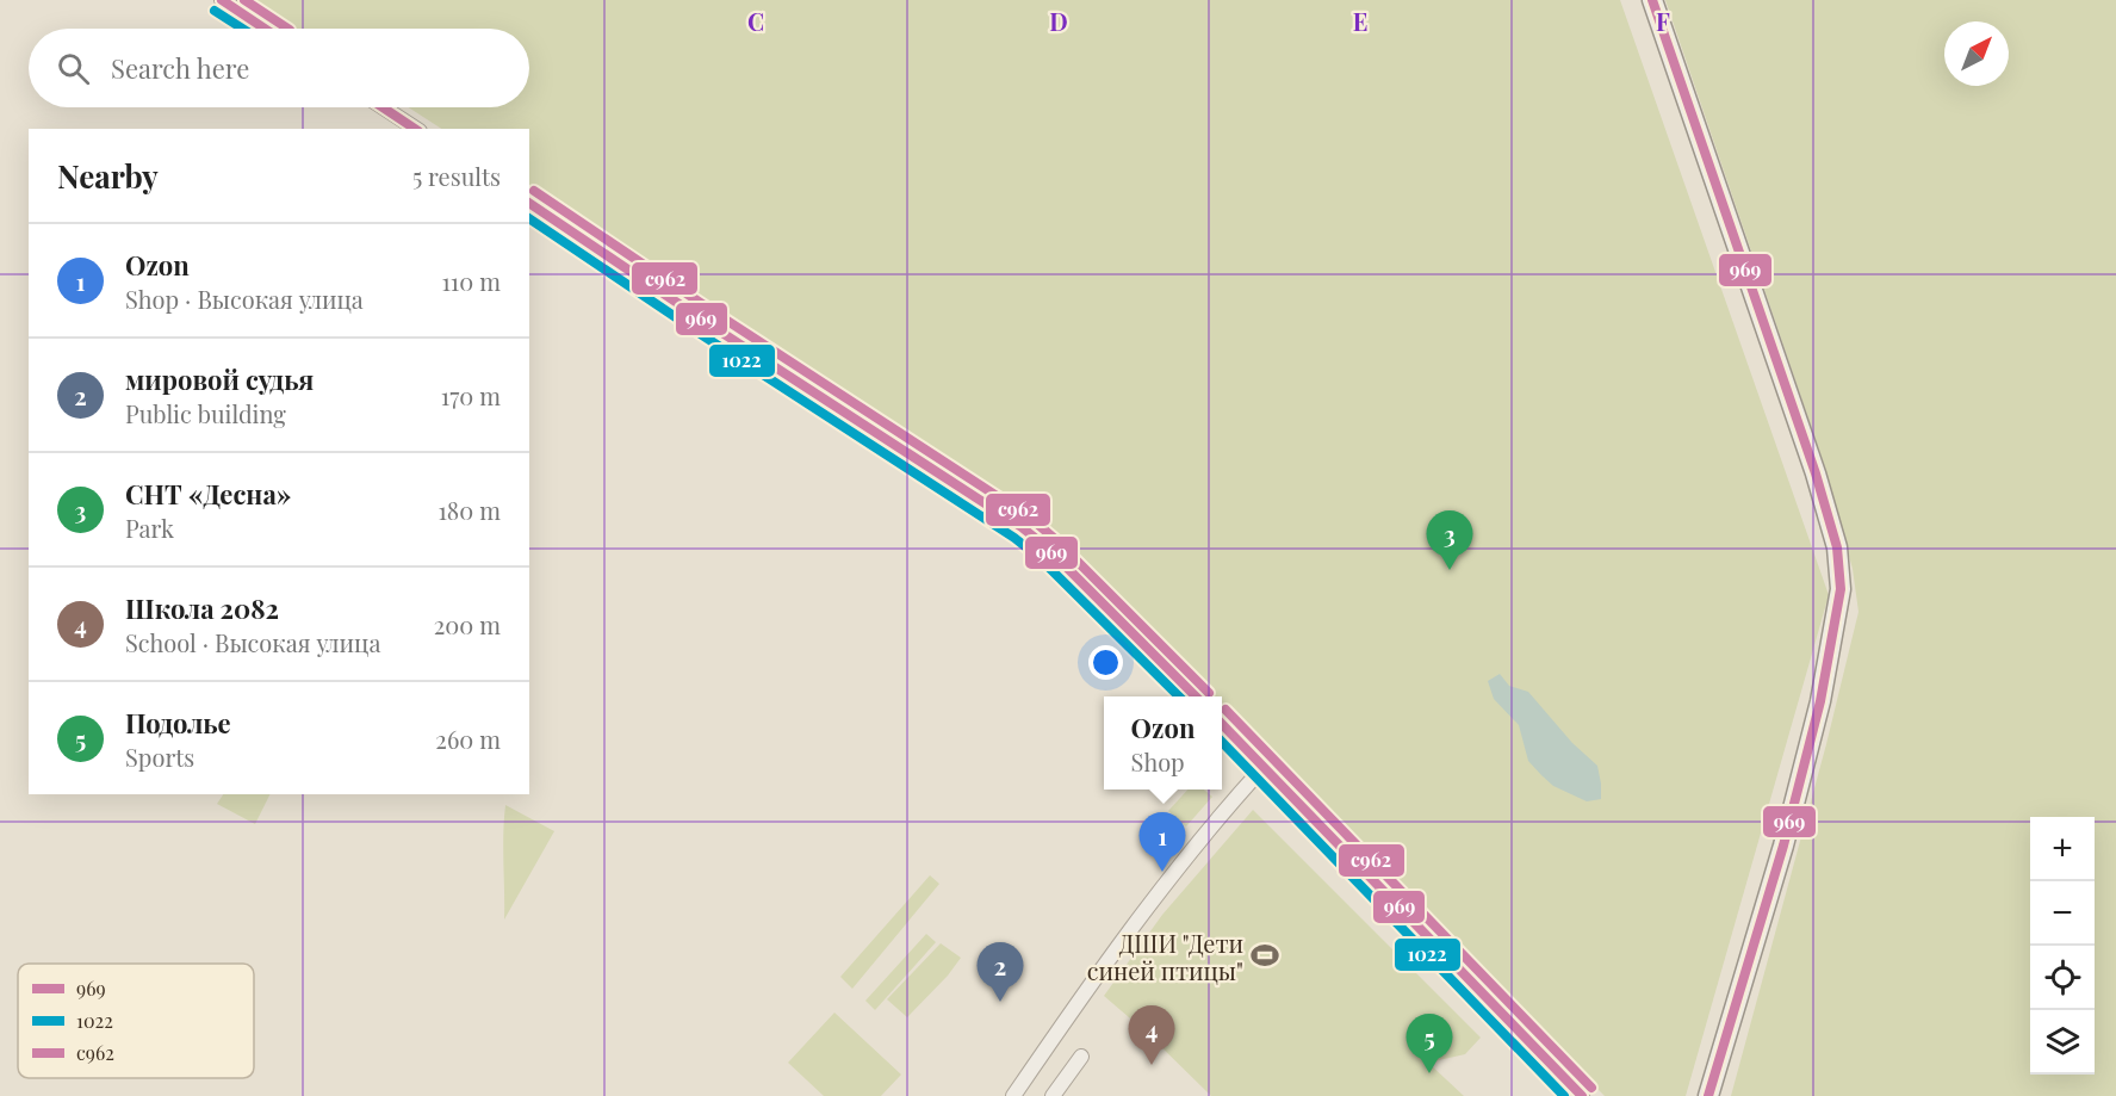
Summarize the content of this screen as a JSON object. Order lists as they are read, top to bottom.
{
  "places": {
    "sports": ["ДШИ \"Дети синей птицы\""]
  },
  "lines": ["transit line 969", "transit line с962", "transit line 1022"],
  "legend": ["969", "1022", "с962"],
  "north": "top right",
  "page": {
    "search": "Search here",
    "heading": ["Nearby", "5 results"],
    "list": [
      {
        "mark": "1",
        "name": "Ozon",
        "note": "Shop · Высокая улица",
        "value": "110 m"
      },
      {
        "mark": "2",
        "name": "мировой судья",
        "note": "Public building",
        "value": "170 m"
      },
      {
        "mark": "3",
        "name": "СНТ «Десна»",
        "note": "Park",
        "value": "180 m"
      },
      {
        "mark": "4",
        "name": "Школа 2082",
        "note": "School · Высокая улица",
        "value": "200 m"
      },
      {
        "mark": "5",
        "name": "Подолье",
        "note": "Sports",
        "value": "260 m"
      }
    ],
    "pins": [
      "3",
      "1",
      "2",
      "4",
      "5"
    ],
    "popup": ["Ozon", "Shop"],
    "map_buttons": ["+", "−"]
  },
  "grid": {
    "columns": [
      "C",
      "D",
      "E",
      "F"
    ]
  }
}
